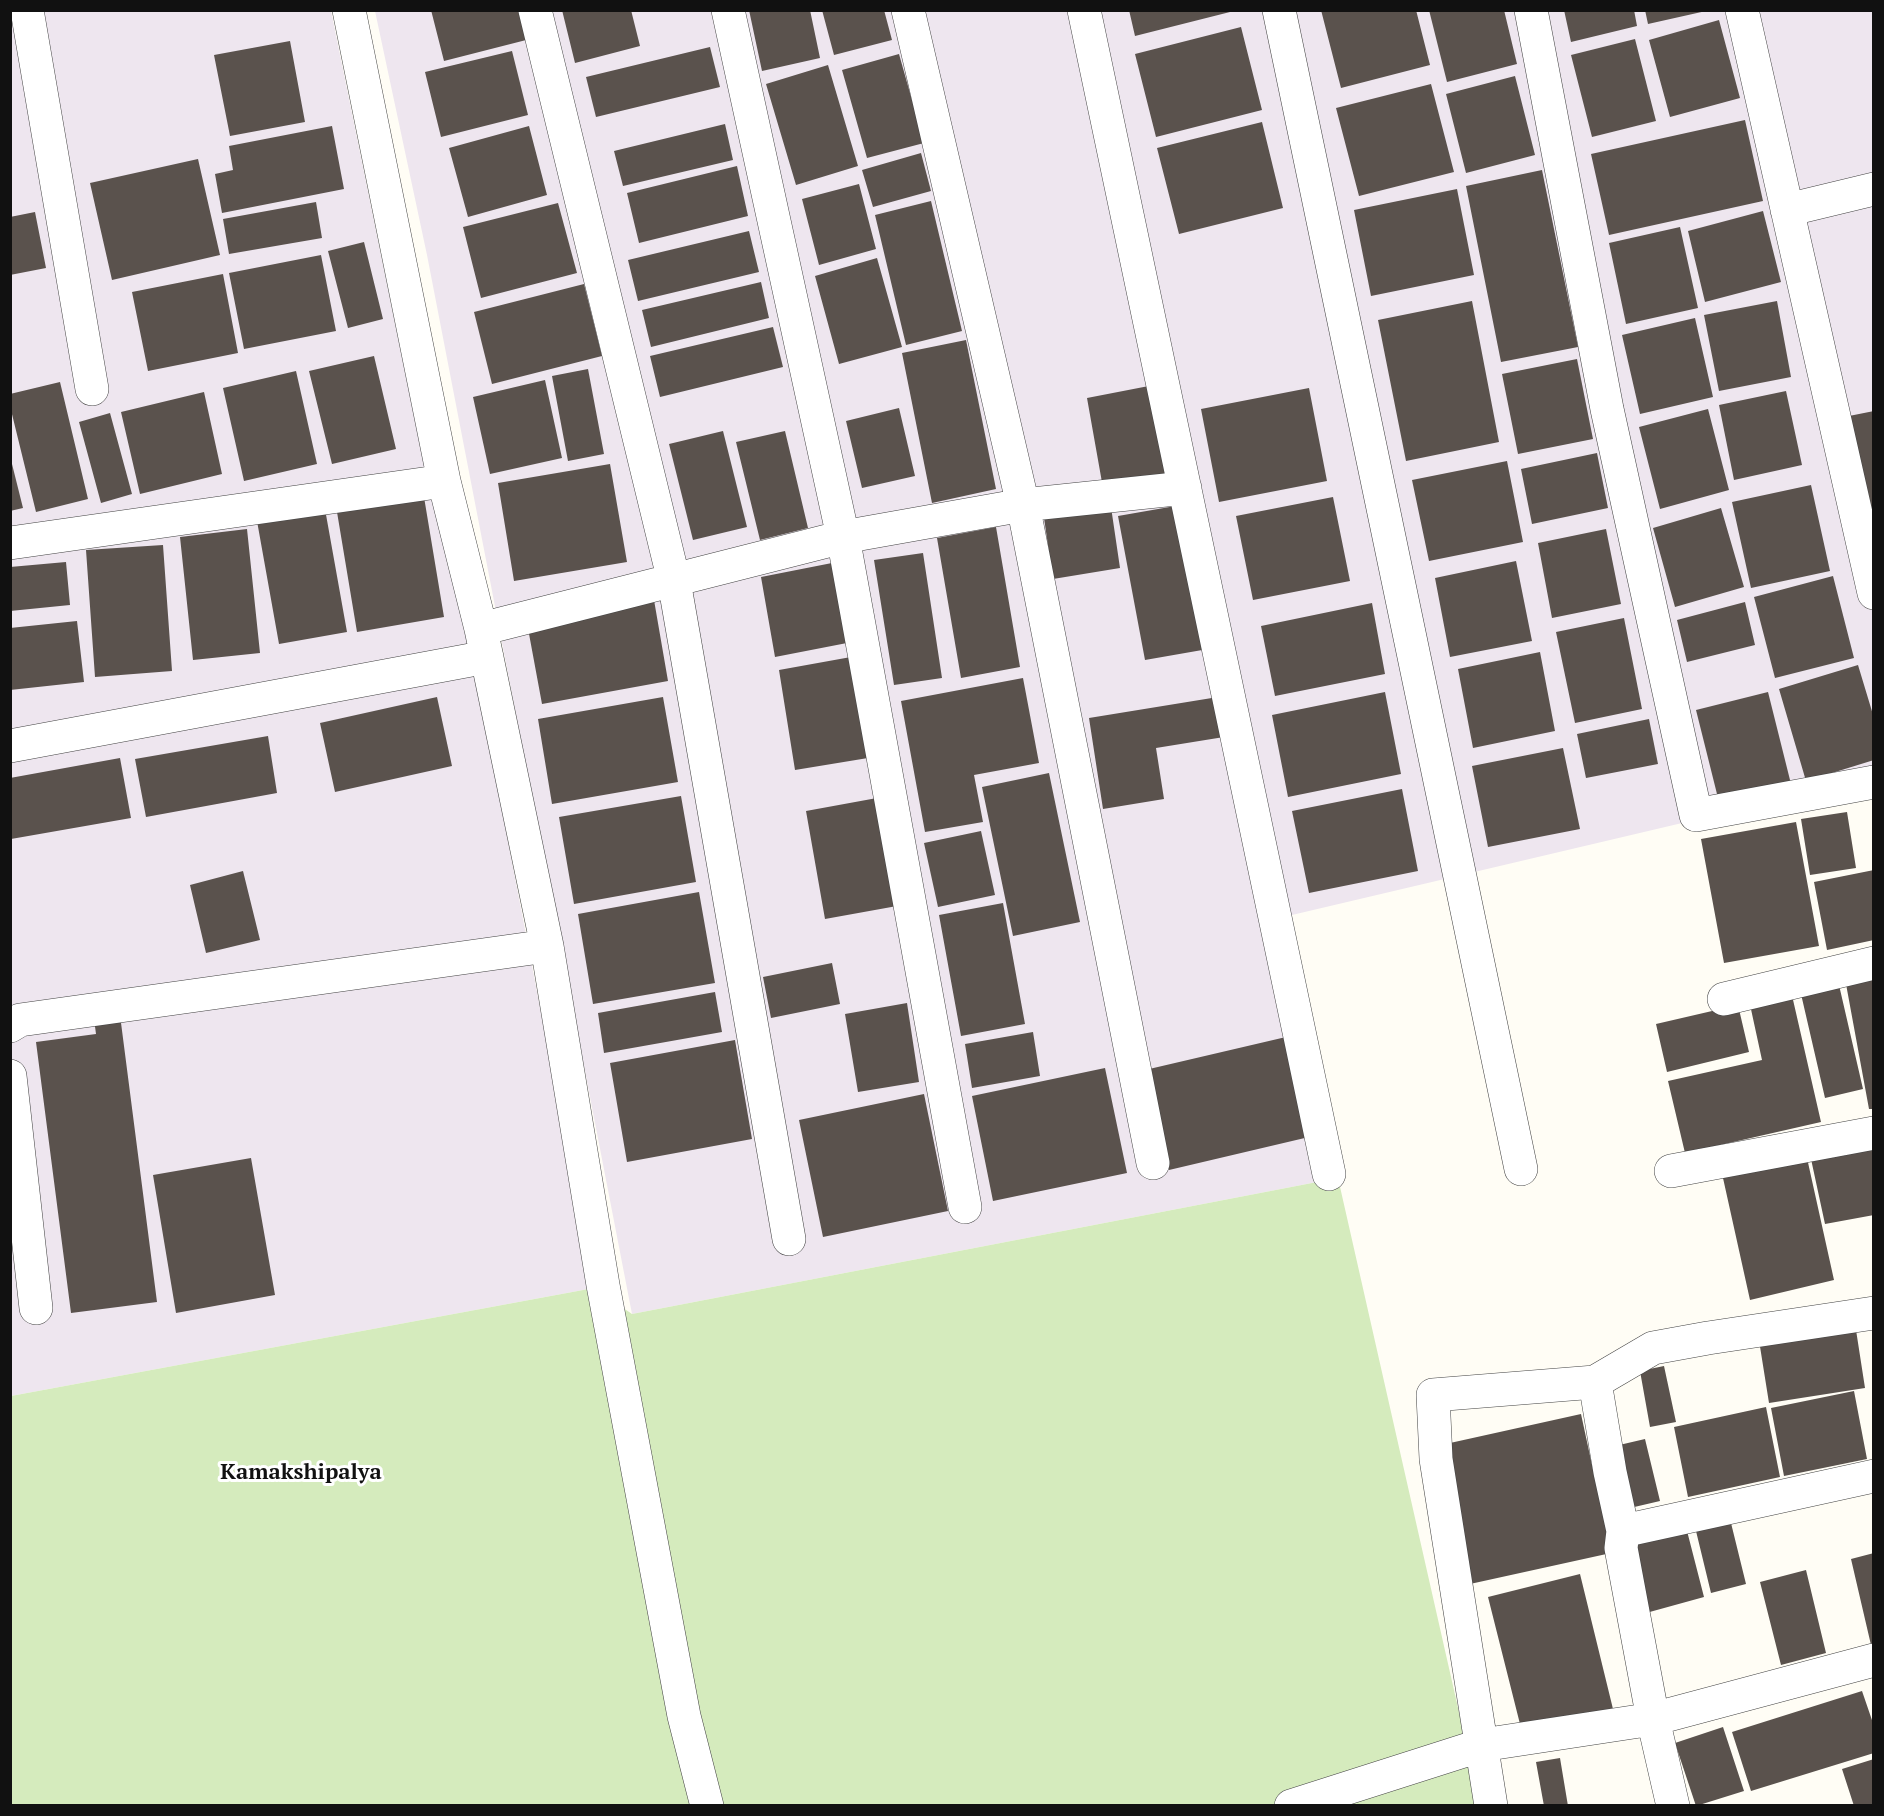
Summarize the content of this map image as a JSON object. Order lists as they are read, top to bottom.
{
  "districts": ["Kamakshipalya"]
}
